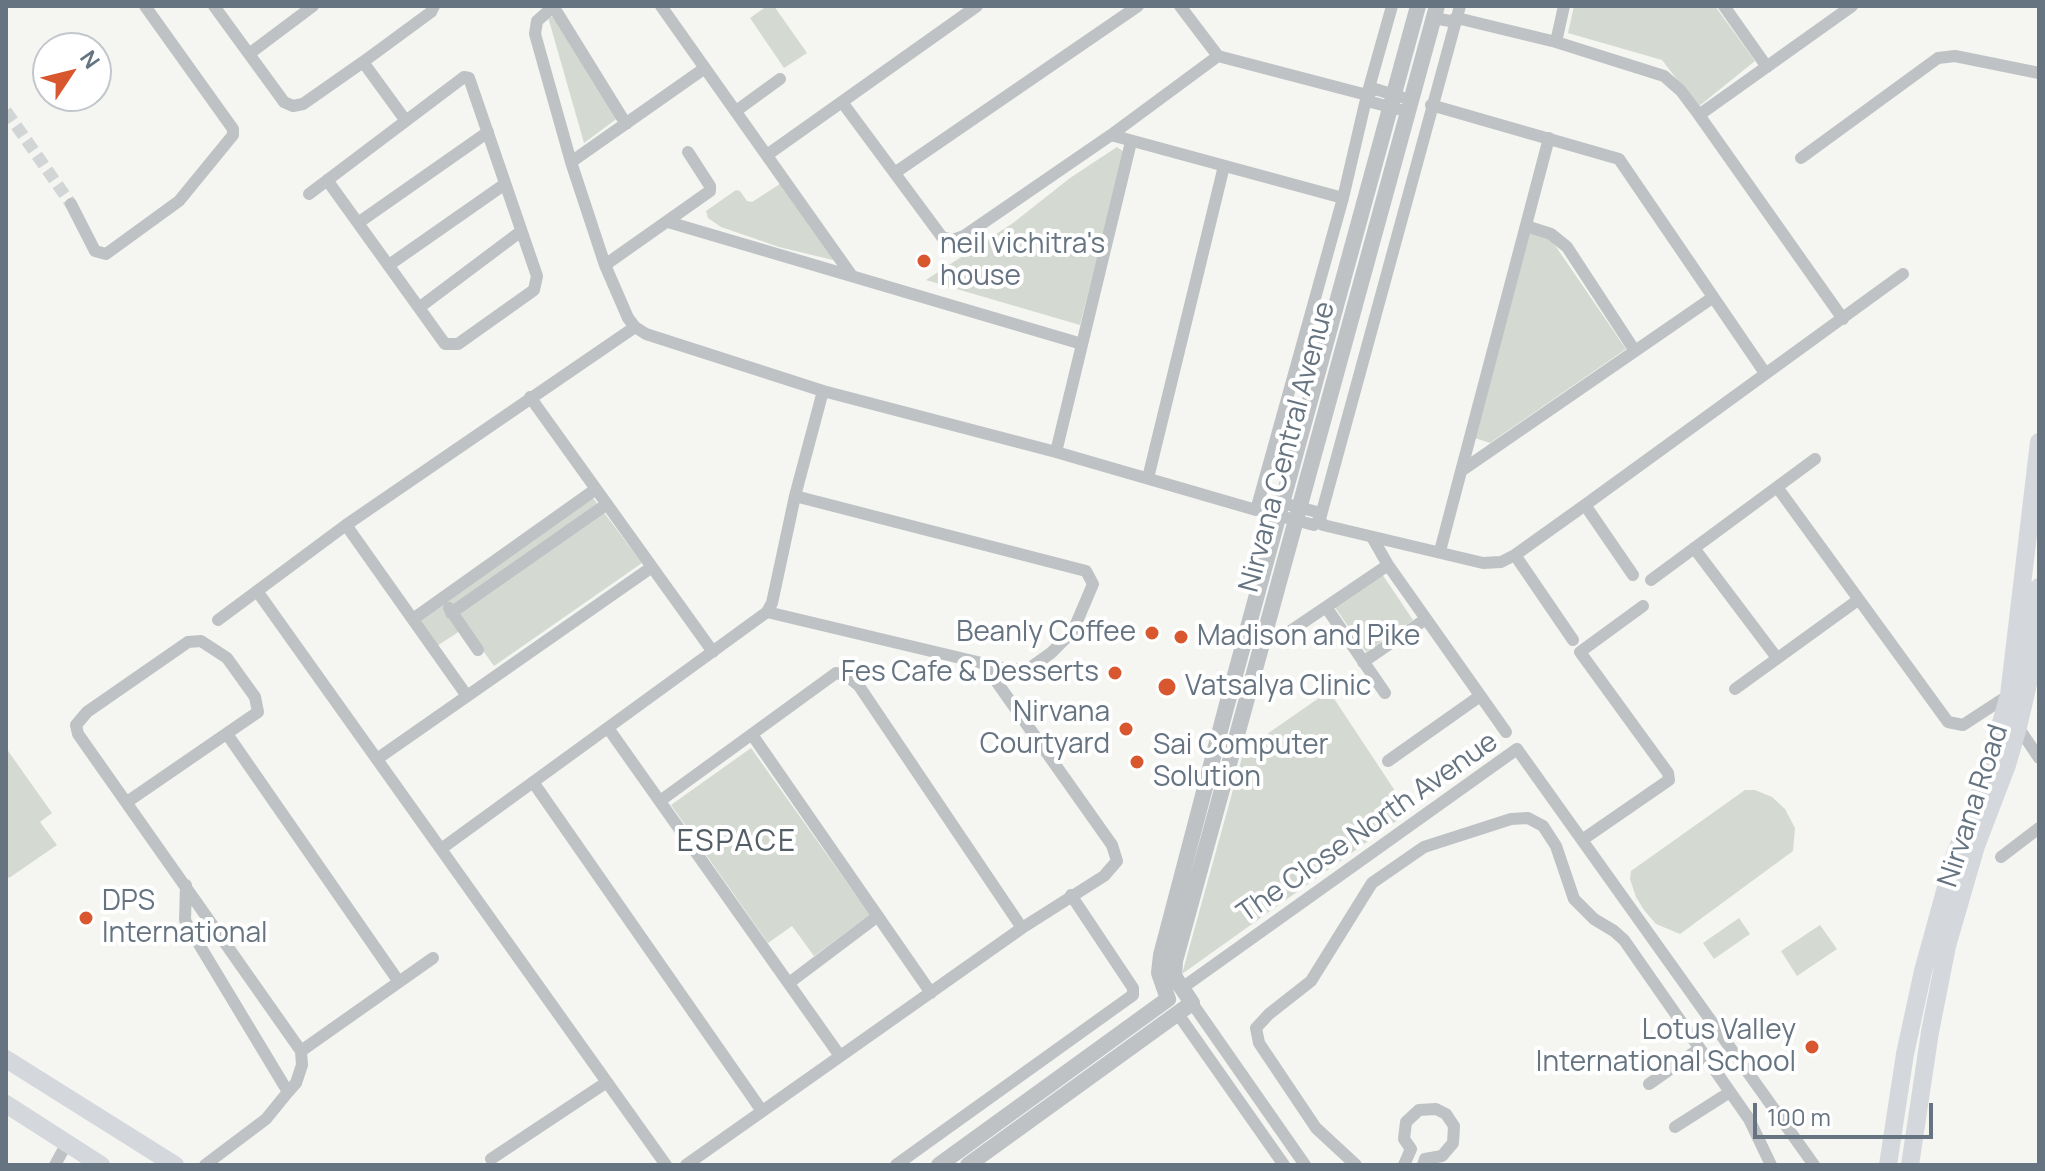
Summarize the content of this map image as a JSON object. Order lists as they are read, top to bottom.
{
  "streets": {
    "main road": ["Nirvana Road"],
    "street": ["Nirvana Central Avenue", "The Close North Avenue"]
  },
  "crossings": [
    ["Nirvana Central Avenue", "The Close North Avenue"]
  ],
  "districts": ["ESPACE"],
  "places": [
    "neil vichitra's house",
    "Beanly Coffee",
    "Madison and Pike",
    "Fes Cafe & Desserts",
    "Vatsalya Clinic",
    "Nirvana Courtyard",
    "Sai Computer Solution",
    "DPS International",
    "Lotus Valley International School"
  ],
  "scale_bar": "100 m",
  "north": "top right"
}
